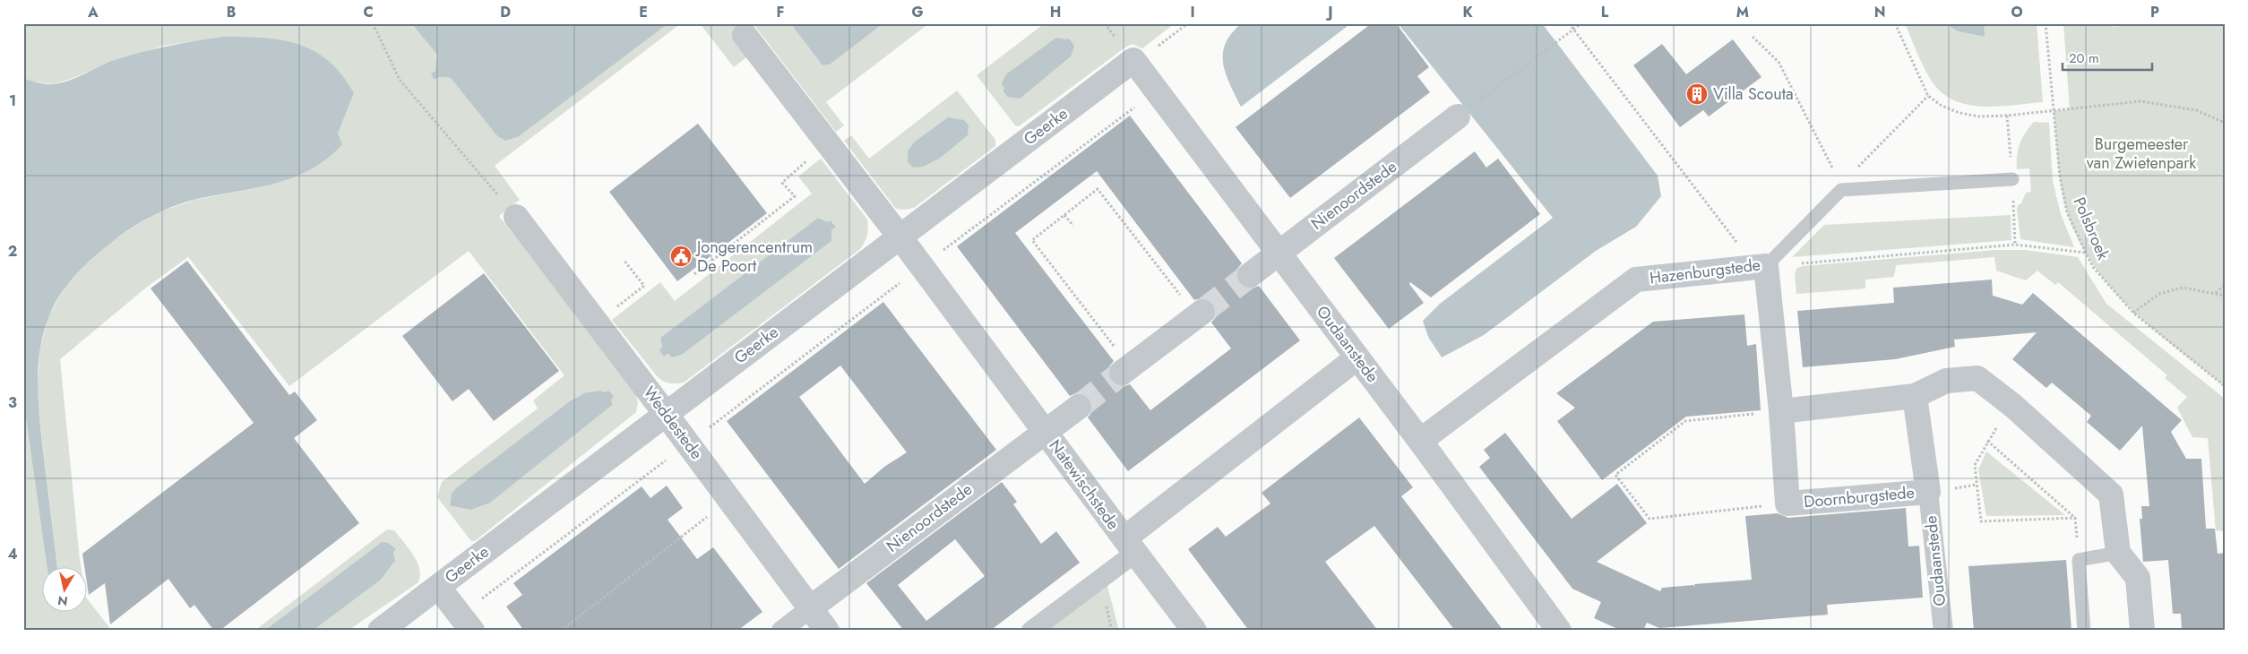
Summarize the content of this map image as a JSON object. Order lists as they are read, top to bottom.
{
  "streets": {
    "street": [
      "Geerke",
      "Nienoordstede",
      "Hazenburgstede",
      "Oudaanstede",
      "Weddestede",
      "Natewischstede",
      "Doornburgstede"
    ],
    "path": ["Polsbroek"]
  },
  "crossings": [
    ["Geerke", "Oudaanstede"],
    ["Geerke", "Weddestede"],
    ["Geerke", "Natewischstede"],
    ["Nienoordstede", "Oudaanstede"],
    ["Nienoordstede", "Weddestede"],
    ["Nienoordstede", "Natewischstede"],
    ["Hazenburgstede", "Oudaanstede"],
    ["Hazenburgstede", "Doornburgstede"],
    ["Oudaanstede", "Natewischstede"],
    ["Oudaanstede", "Doornburgstede"]
  ],
  "parks": ["Burgemeester van Zwietenpark"],
  "places": {
    "building": ["Villa Scouta"],
    "public building": ["Jongerencentrum De Poort"]
  },
  "scale_bar": "20 m",
  "north": "bottom",
  "grid": {
    "columns": [
      "A",
      "B",
      "C",
      "D",
      "E",
      "F",
      "G",
      "H",
      "I",
      "J",
      "K",
      "L",
      "M",
      "N",
      "O",
      "P"
    ],
    "rows": [
      "1",
      "2",
      "3",
      "4"
    ]
  }
}
